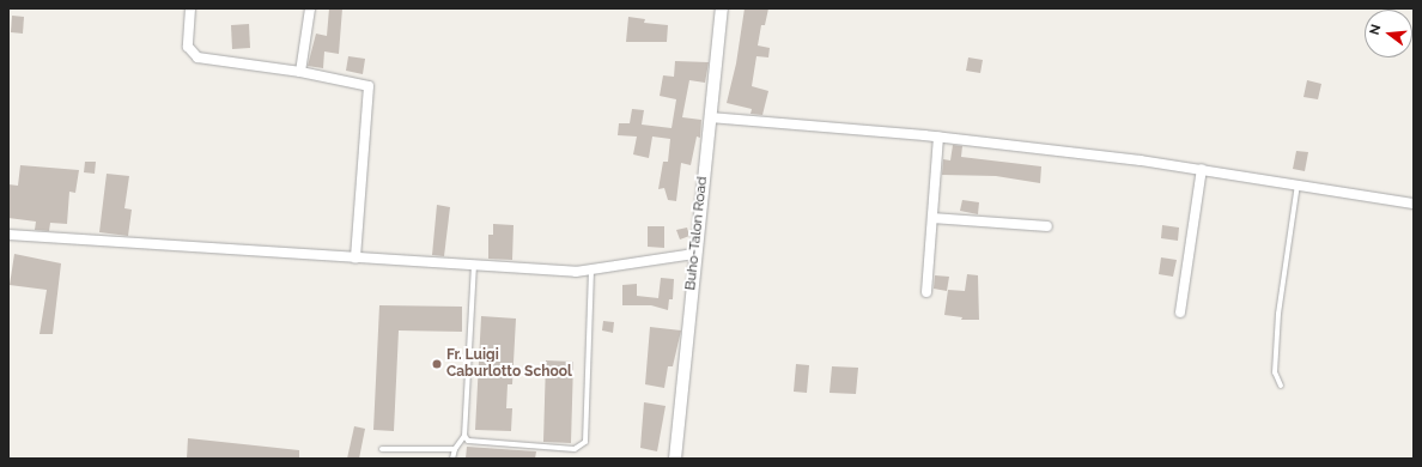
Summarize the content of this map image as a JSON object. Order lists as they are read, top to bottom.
{
  "streets": {
    "street": ["Buho-Talon Road"]
  },
  "places": ["Fr. Luigi Caburlotto School"],
  "north": "left"
}
